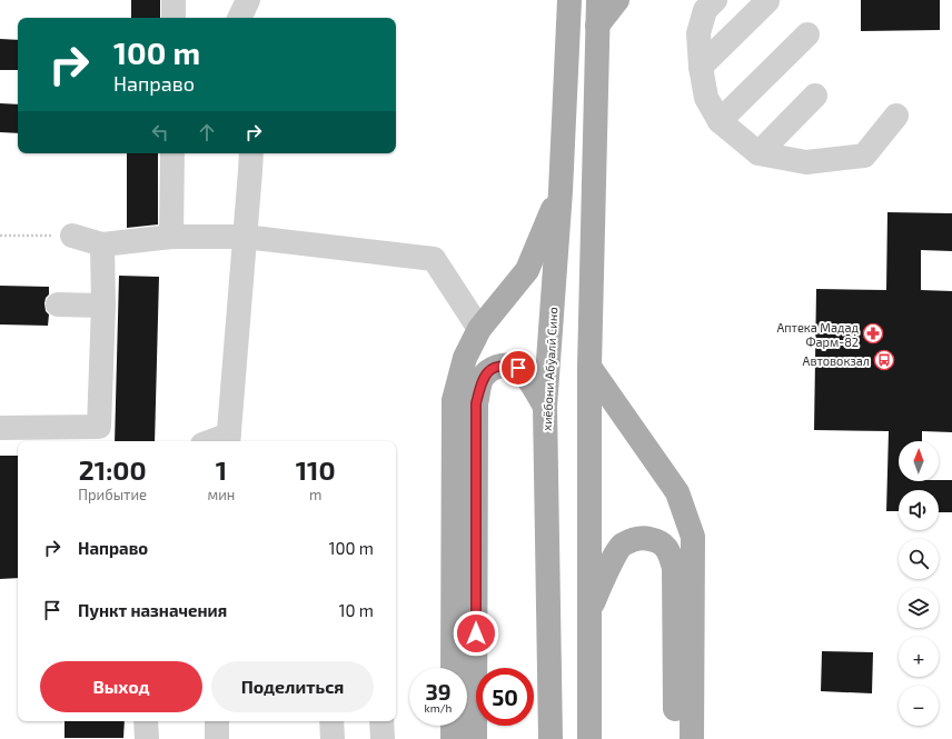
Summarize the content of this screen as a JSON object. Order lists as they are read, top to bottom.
{
  "streets": {
    "main road": ["хиёбони Абӯалӣ Сино"]
  },
  "places": {
    "pharmacy": ["Аптека Мадад Фарм-82"],
    "bus stop": ["Автовокзал"]
  },
  "north": "top",
  "page": {
    "turn": ["100 m", "Направо"],
    "map_buttons": ["+", "−"],
    "eta": [
      "21:00",
      "Прибытие",
      "1",
      "мин",
      "110",
      "m"
    ],
    "list": [
      {
        "name": "Направо",
        "value": "100 m"
      },
      {
        "name": "Пункт назначения",
        "value": "10 m"
      }
    ],
    "buttons": ["Выход", "Поделиться"],
    "speed": "39 km/h",
    "limit": "50"
  }
}
